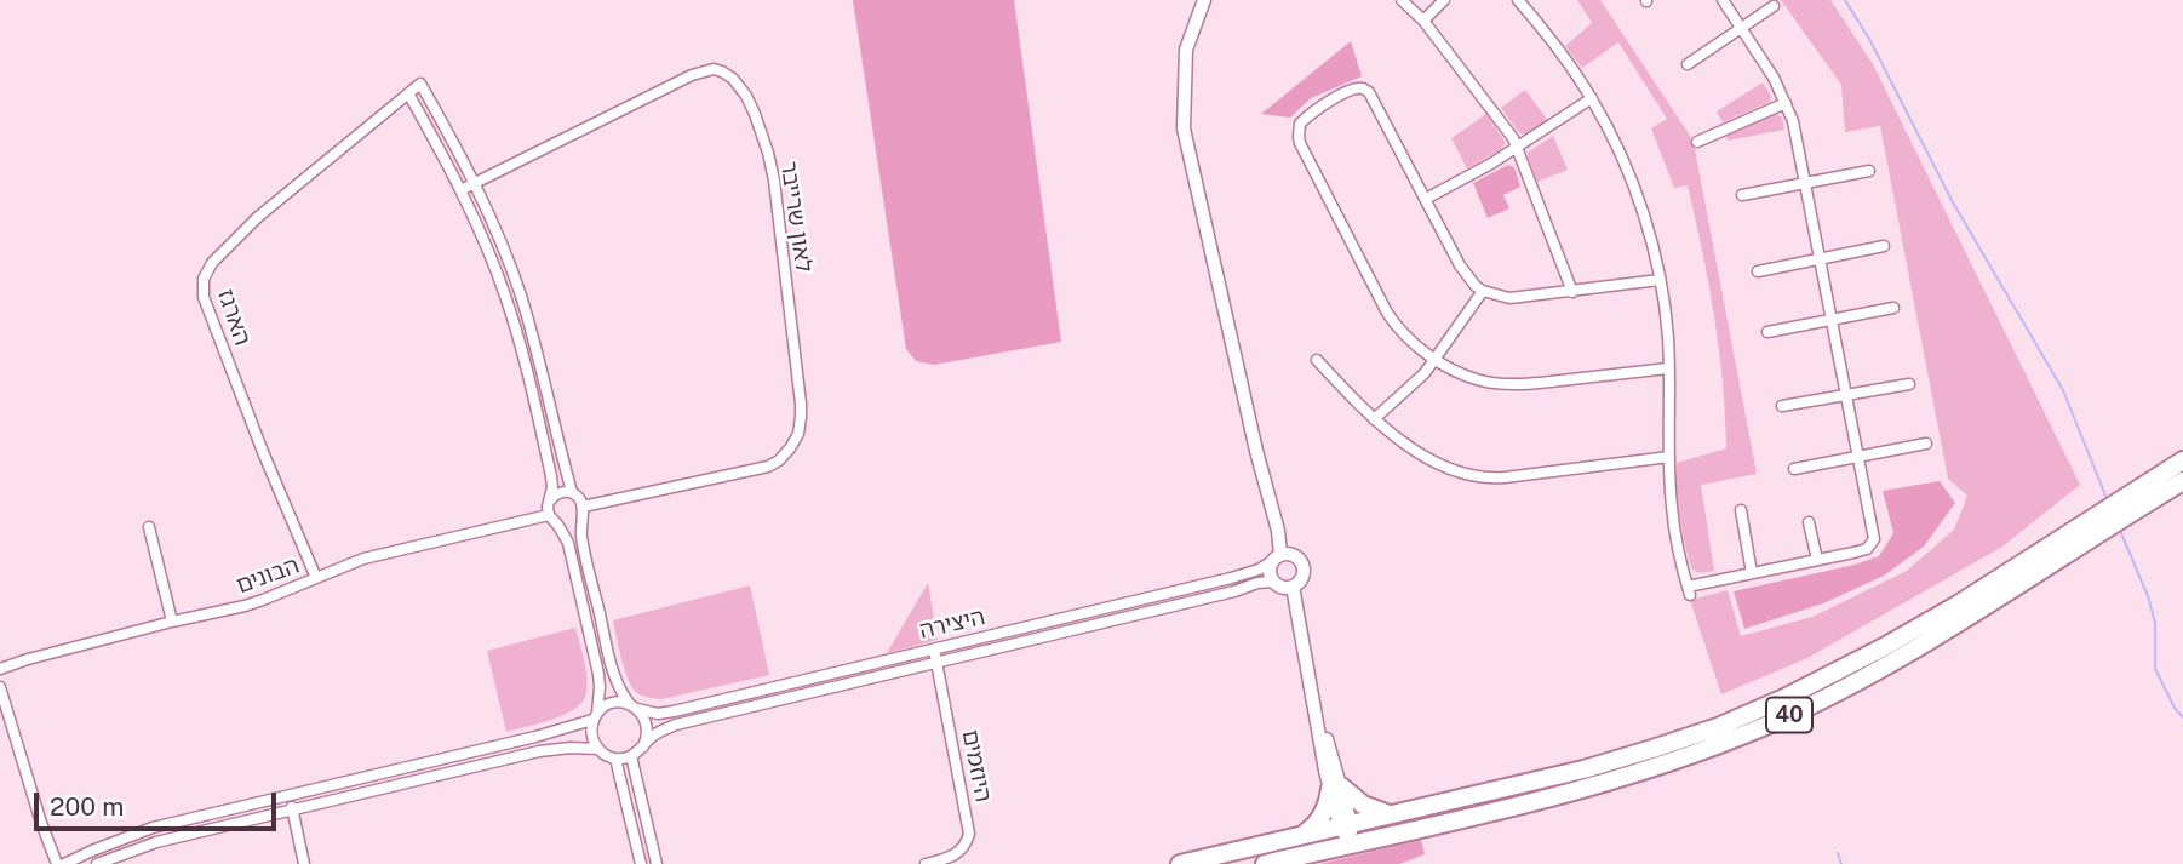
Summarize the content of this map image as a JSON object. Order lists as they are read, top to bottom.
{
  "streets": {
    "highway": ["40"],
    "street": [
      "לאון שרייבר",
      "הארגז",
      "הבונים",
      "היצירה",
      "היוזמים"
    ]
  },
  "crossings": [
    ["לאון שרייבר", "הארגז"],
    ["לאון שרייבר", "הבונים"],
    ["הארגז", "הבונים"],
    ["היצירה", "היוזמים"]
  ],
  "scale_bar": "200 m"
}
